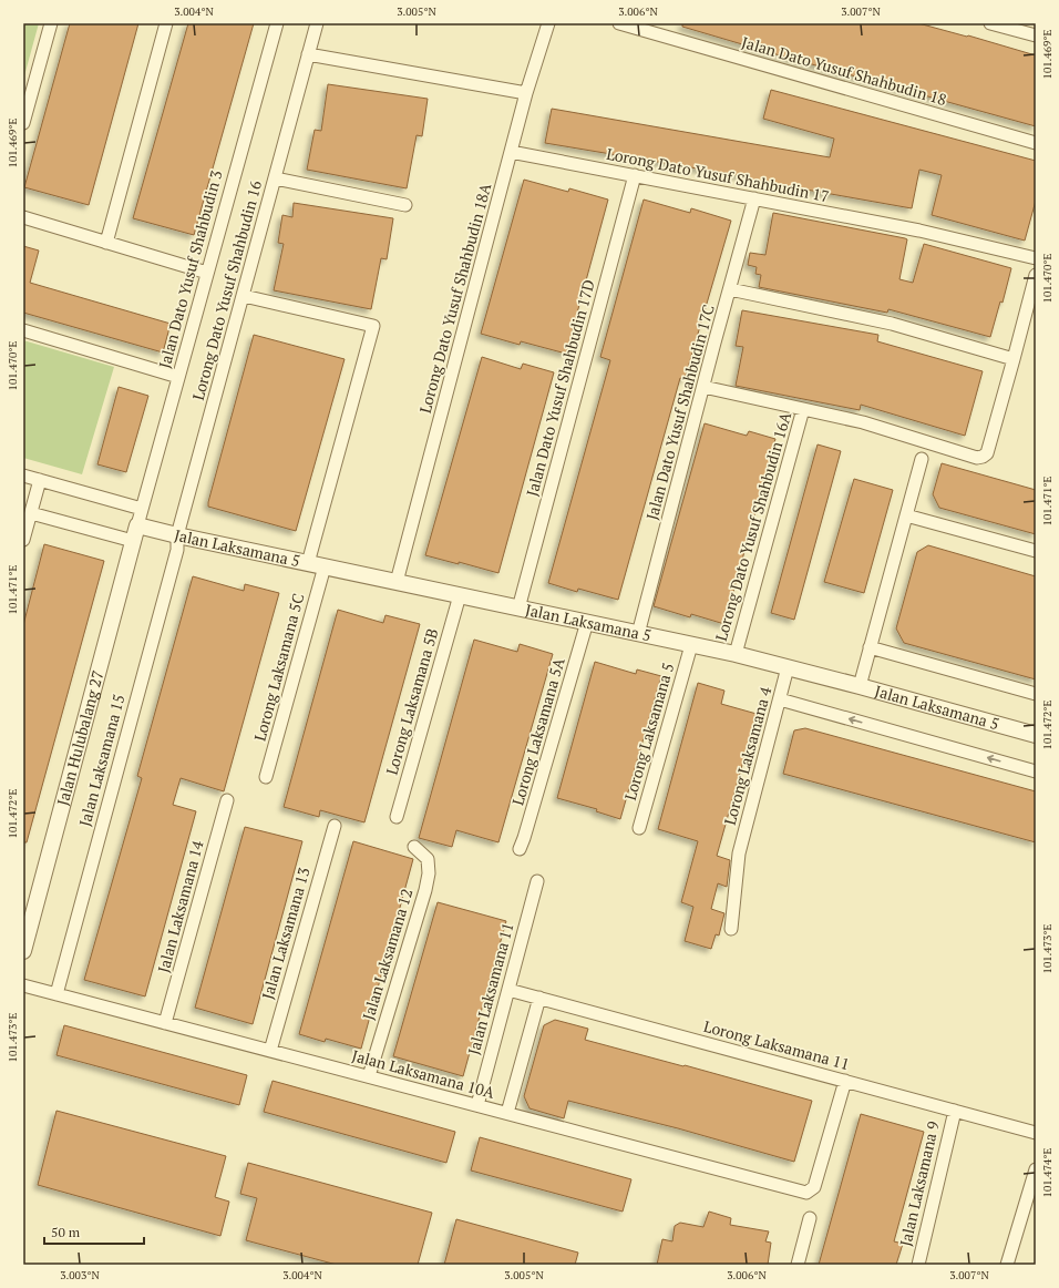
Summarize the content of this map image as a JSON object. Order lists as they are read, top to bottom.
{
  "streets": {
    "street": [
      "Jalan Dato Yusuf Shahbudin 18",
      "Lorong Dato Yusuf Shahbudin 17",
      "Jalan Dato Yusuf Shahbudin 3",
      "Lorong Dato Yusuf Shahbudin 16",
      "Lorong Dato Yusuf Shahbudin 18A",
      "Jalan Dato Yusuf Shahbudin 17D",
      "Jalan Dato Yusuf Shahbudin 17C",
      "Lorong Dato Yusuf Shahbudin 16A",
      "Jalan Laksamana 5",
      "Lorong Laksamana 5C",
      "Lorong Laksamana 5B",
      "Lorong Laksamana 5A",
      "Lorong Laksamana 5",
      "Jalan Hulubalang 27",
      "Lorong Laksamana 4",
      "Jalan Laksamana 15",
      "Jalan Laksamana 14",
      "Jalan Laksamana 13",
      "Jalan Laksamana 12",
      "Jalan Laksamana 11",
      "Lorong Laksamana 11",
      "Jalan Laksamana 10A",
      "Jalan Laksamana 9"
    ]
  },
  "crossings": [
    ["Lorong Dato Yusuf Shahbudin 17", "Lorong Dato Yusuf Shahbudin 18A"],
    ["Lorong Dato Yusuf Shahbudin 17", "Jalan Dato Yusuf Shahbudin 17D"],
    ["Lorong Dato Yusuf Shahbudin 17", "Jalan Dato Yusuf Shahbudin 17C"],
    ["Jalan Dato Yusuf Shahbudin 3", "Jalan Laksamana 5"],
    ["Jalan Dato Yusuf Shahbudin 3", "Jalan Hulubalang 27"],
    ["Lorong Dato Yusuf Shahbudin 16", "Jalan Laksamana 5"],
    ["Lorong Dato Yusuf Shahbudin 16", "Jalan Laksamana 15"],
    ["Lorong Dato Yusuf Shahbudin 18A", "Jalan Laksamana 5"],
    ["Jalan Dato Yusuf Shahbudin 17D", "Jalan Laksamana 5"],
    ["Jalan Dato Yusuf Shahbudin 17C", "Jalan Laksamana 5"],
    ["Lorong Dato Yusuf Shahbudin 16A", "Jalan Laksamana 5"],
    ["Jalan Laksamana 5", "Lorong Laksamana 5C"],
    ["Jalan Laksamana 5", "Lorong Laksamana 5B"],
    ["Jalan Laksamana 5", "Lorong Laksamana 5A"],
    ["Jalan Laksamana 5", "Lorong Laksamana 5"],
    ["Jalan Laksamana 5", "Jalan Hulubalang 27"],
    ["Jalan Laksamana 5", "Lorong Laksamana 4"],
    ["Jalan Laksamana 5", "Jalan Laksamana 15"],
    ["Jalan Laksamana 15", "Jalan Laksamana 10A"],
    ["Jalan Laksamana 14", "Jalan Laksamana 10A"],
    ["Jalan Laksamana 13", "Jalan Laksamana 10A"],
    ["Jalan Laksamana 12", "Jalan Laksamana 10A"],
    ["Jalan Laksamana 11", "Lorong Laksamana 11"],
    ["Jalan Laksamana 11", "Jalan Laksamana 10A"],
    ["Lorong Laksamana 11", "Jalan Laksamana 10A"],
    ["Lorong Laksamana 11", "Jalan Laksamana 9"]
  ],
  "scale_bar": "50 m",
  "coordinates": [
    "3.004°N",
    "3.005°N",
    "3.006°N",
    "3.007°N",
    "101.469°E",
    "101.470°E",
    "101.471°E",
    "101.472°E",
    "101.473°E",
    "101.474°E",
    "3.003°N"
  ]
}
